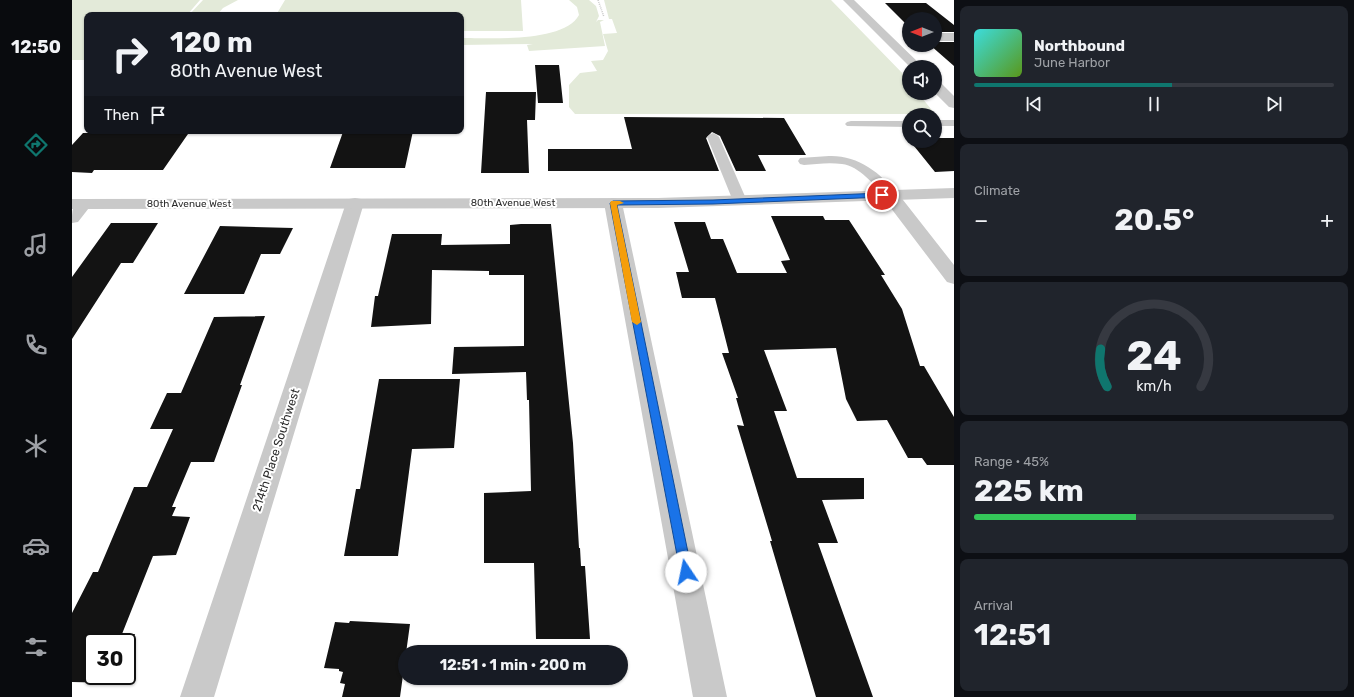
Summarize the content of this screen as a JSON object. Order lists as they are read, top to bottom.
{
  "streets": {
    "street": ["80th Avenue West", "214th Place Southwest"]
  },
  "crossings": [
    ["80th Avenue West", "214th Place Southwest"]
  ],
  "north": "left",
  "page": {
    "tabs": "12:50",
    "turn": ["120 m", "80th Avenue West"],
    "song": ["Northbound", "June Harbor"],
    "then": "Then",
    "tile": [
      "Climate",
      ["Range · 45%", "225 km"],
      ["Arrival", "12:51"]
    ],
    "heat": ["−", "20.5°", "+"],
    "limit": "30",
    "trip": "12:51 · 1 min · 200 m",
    "gauge": ["24", "km/h"]
  }
}
